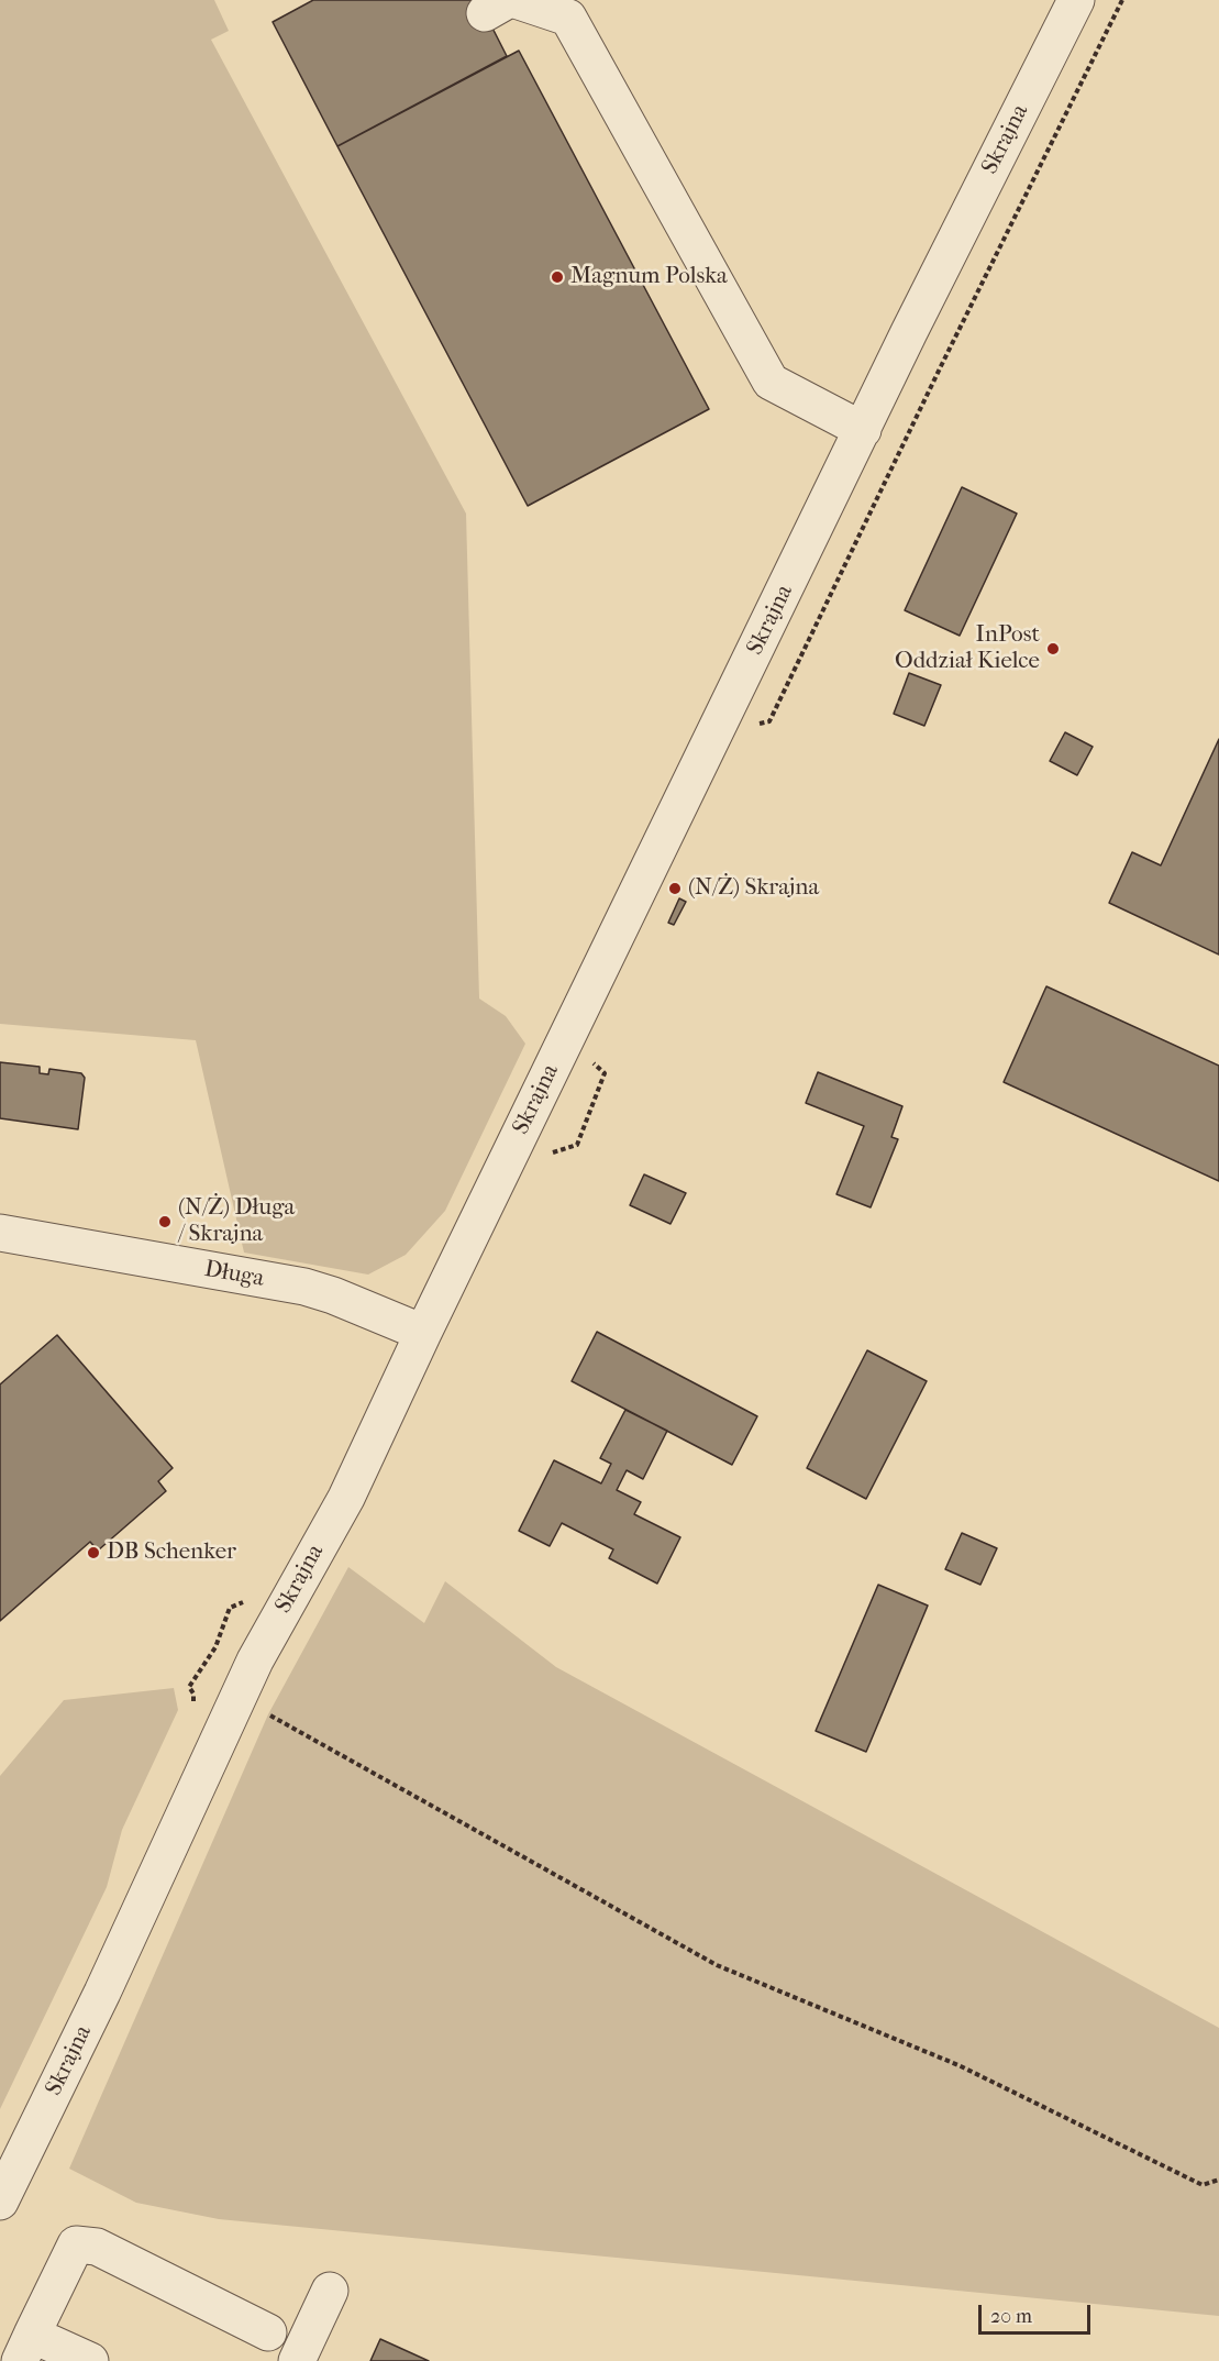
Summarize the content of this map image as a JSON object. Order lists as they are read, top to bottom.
{
  "streets": {
    "street": ["Skrajna", "Długa"]
  },
  "crossings": [
    ["Skrajna", "Długa"]
  ],
  "places": [
    "Magnum Polska",
    "InPost Oddział Kielce",
    "(N/Ż) Skrajna",
    "(N/Ż) Długa / Skrajna",
    "DB Schenker"
  ],
  "scale_bar": "20 m"
}
